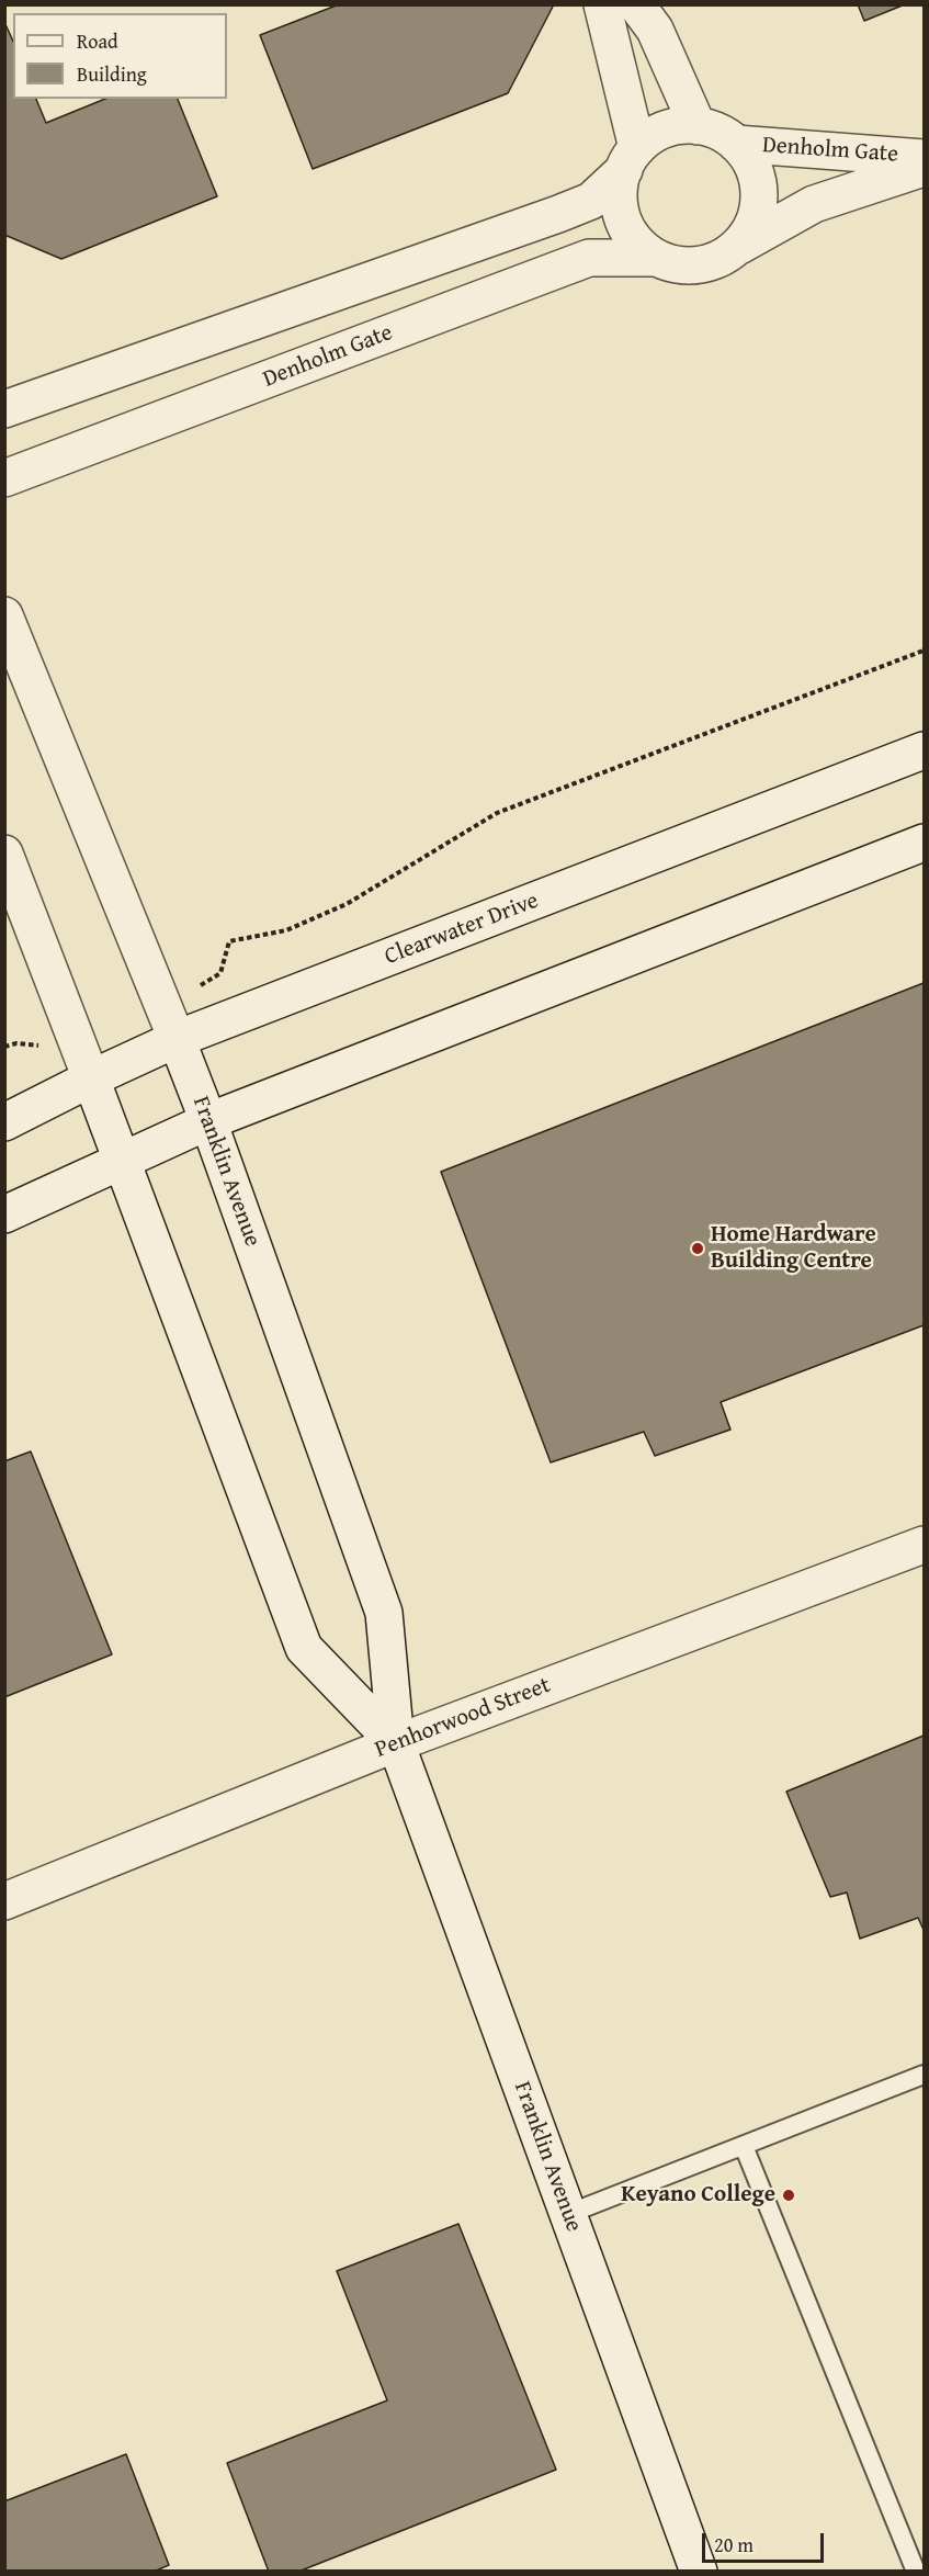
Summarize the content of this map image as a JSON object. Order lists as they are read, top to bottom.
{
  "streets": {
    "main road": [
      "Denholm Gate",
      "Clearwater Drive",
      "Franklin Avenue",
      "Penhorwood Street"
    ]
  },
  "crossings": [
    ["Clearwater Drive", "Franklin Avenue"],
    ["Franklin Avenue", "Penhorwood Street"]
  ],
  "places": ["Home Hardware Building Centre", "Keyano College"],
  "legend": ["Road", "Building"],
  "scale_bar": "20 m"
}
